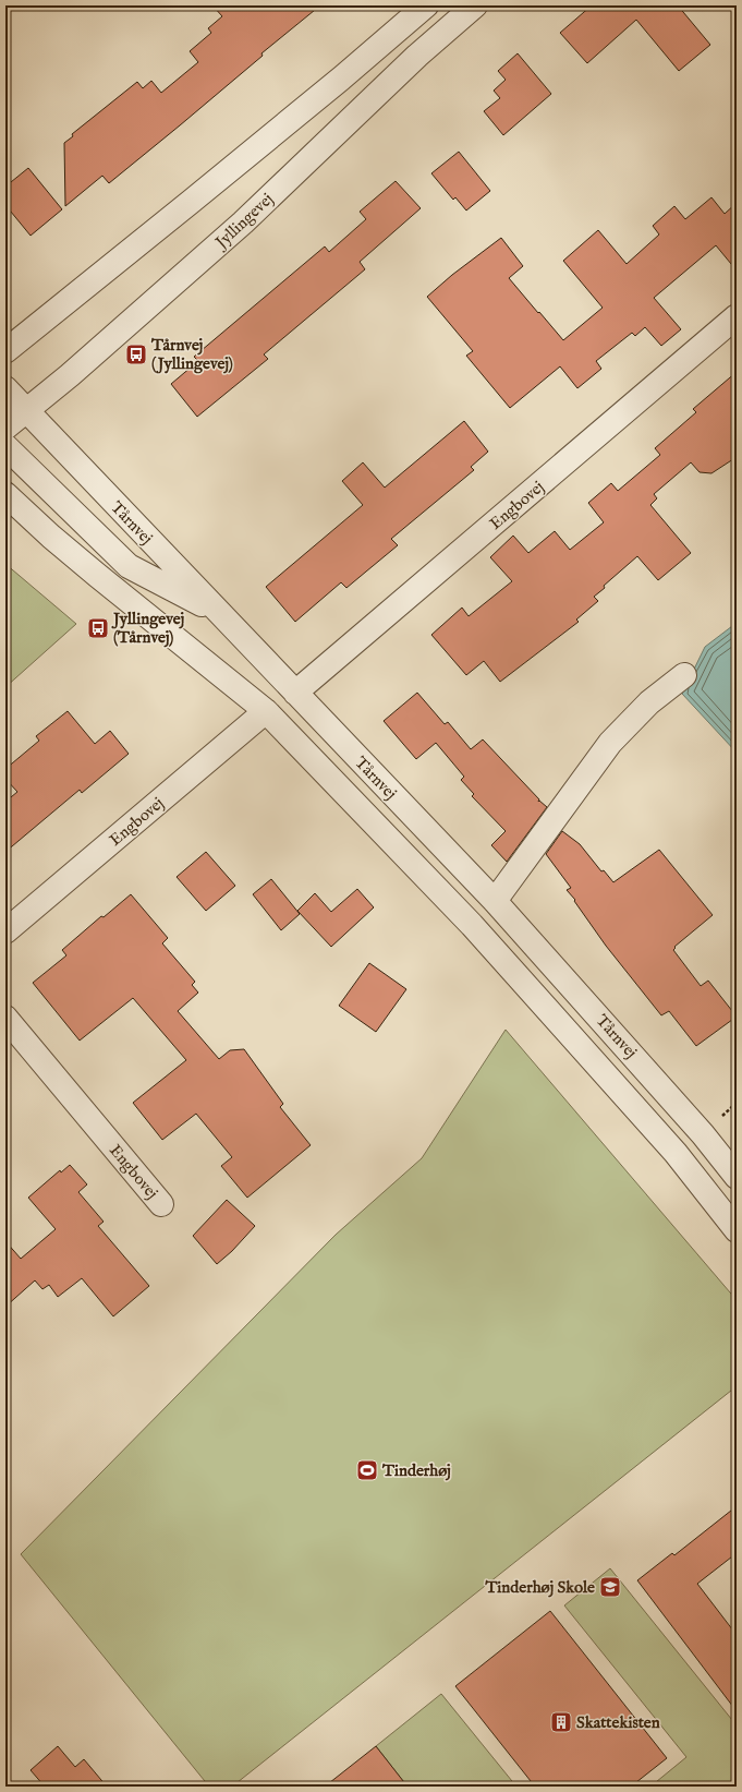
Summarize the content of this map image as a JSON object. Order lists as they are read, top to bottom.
{
  "streets": {
    "street": ["Jyllingevej", "Engbovej", "Tårnvej"]
  },
  "crossings": [
    ["Jyllingevej", "Tårnvej"],
    ["Engbovej", "Tårnvej"]
  ],
  "places": {
    "bus stop": ["Tårnvej (Jyllingevej)", "Jyllingevej (Tårnvej)"],
    "sports": ["Tinderhøj"],
    "school or university": ["Tinderhøj Skole"],
    "building": ["Skattekisten"]
  }
}
